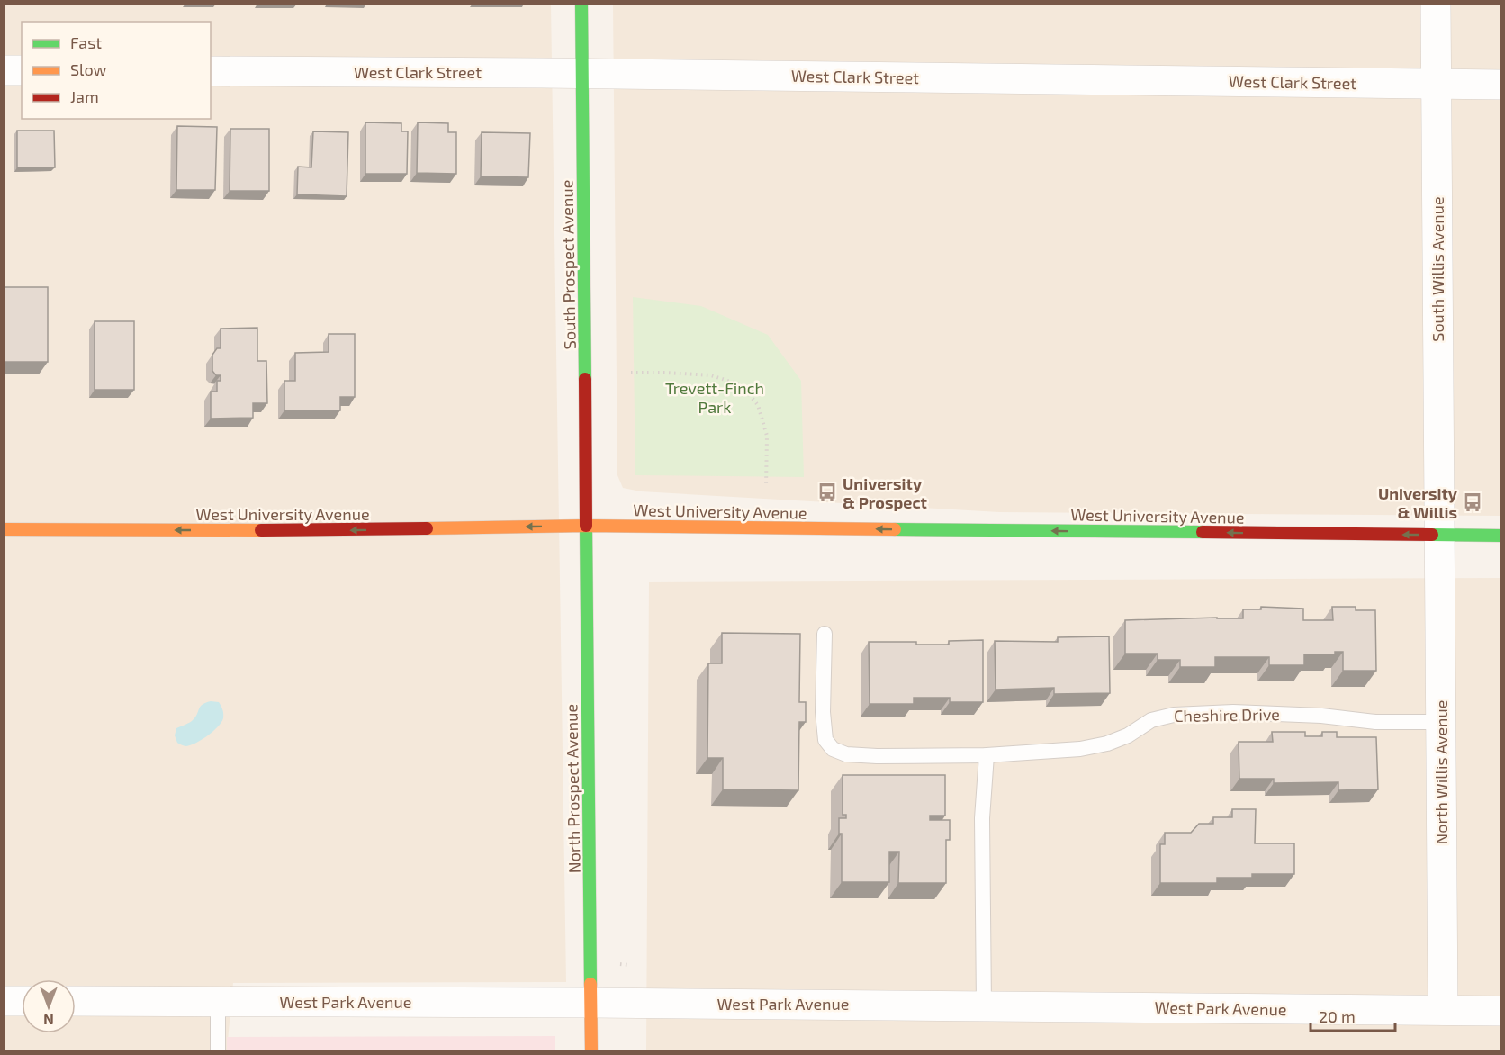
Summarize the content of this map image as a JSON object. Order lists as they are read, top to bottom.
{
  "streets": {
    "main road": ["South Prospect Avenue", "West University Avenue", "North Prospect Avenue"],
    "street": [
      "West Clark Street",
      "South Willis Avenue",
      "North Willis Avenue",
      "West Park Avenue"
    ],
    "lane": ["Cheshire Drive"]
  },
  "crossings": [
    ["West Clark Street", "South Prospect Avenue"],
    ["West Clark Street", "South Willis Avenue"],
    ["South Prospect Avenue", "West University Avenue"],
    ["South Prospect Avenue", "North Prospect Avenue"],
    ["South Willis Avenue", "West University Avenue"],
    ["South Willis Avenue", "North Willis Avenue"],
    ["West University Avenue", "North Willis Avenue"],
    ["West University Avenue", "North Prospect Avenue"],
    ["Cheshire Drive", "North Willis Avenue"],
    ["North Willis Avenue", "West Park Avenue"],
    ["North Prospect Avenue", "West Park Avenue"]
  ],
  "one_way": ["West University Avenue"],
  "parks": ["Trevett-Finch Park"],
  "places": {
    "bus stop": ["University & Prospect", "University & Willis"]
  },
  "legend": ["Fast", "Slow", "Jam"],
  "scale_bar": "20 m",
  "north": "bottom"
}
